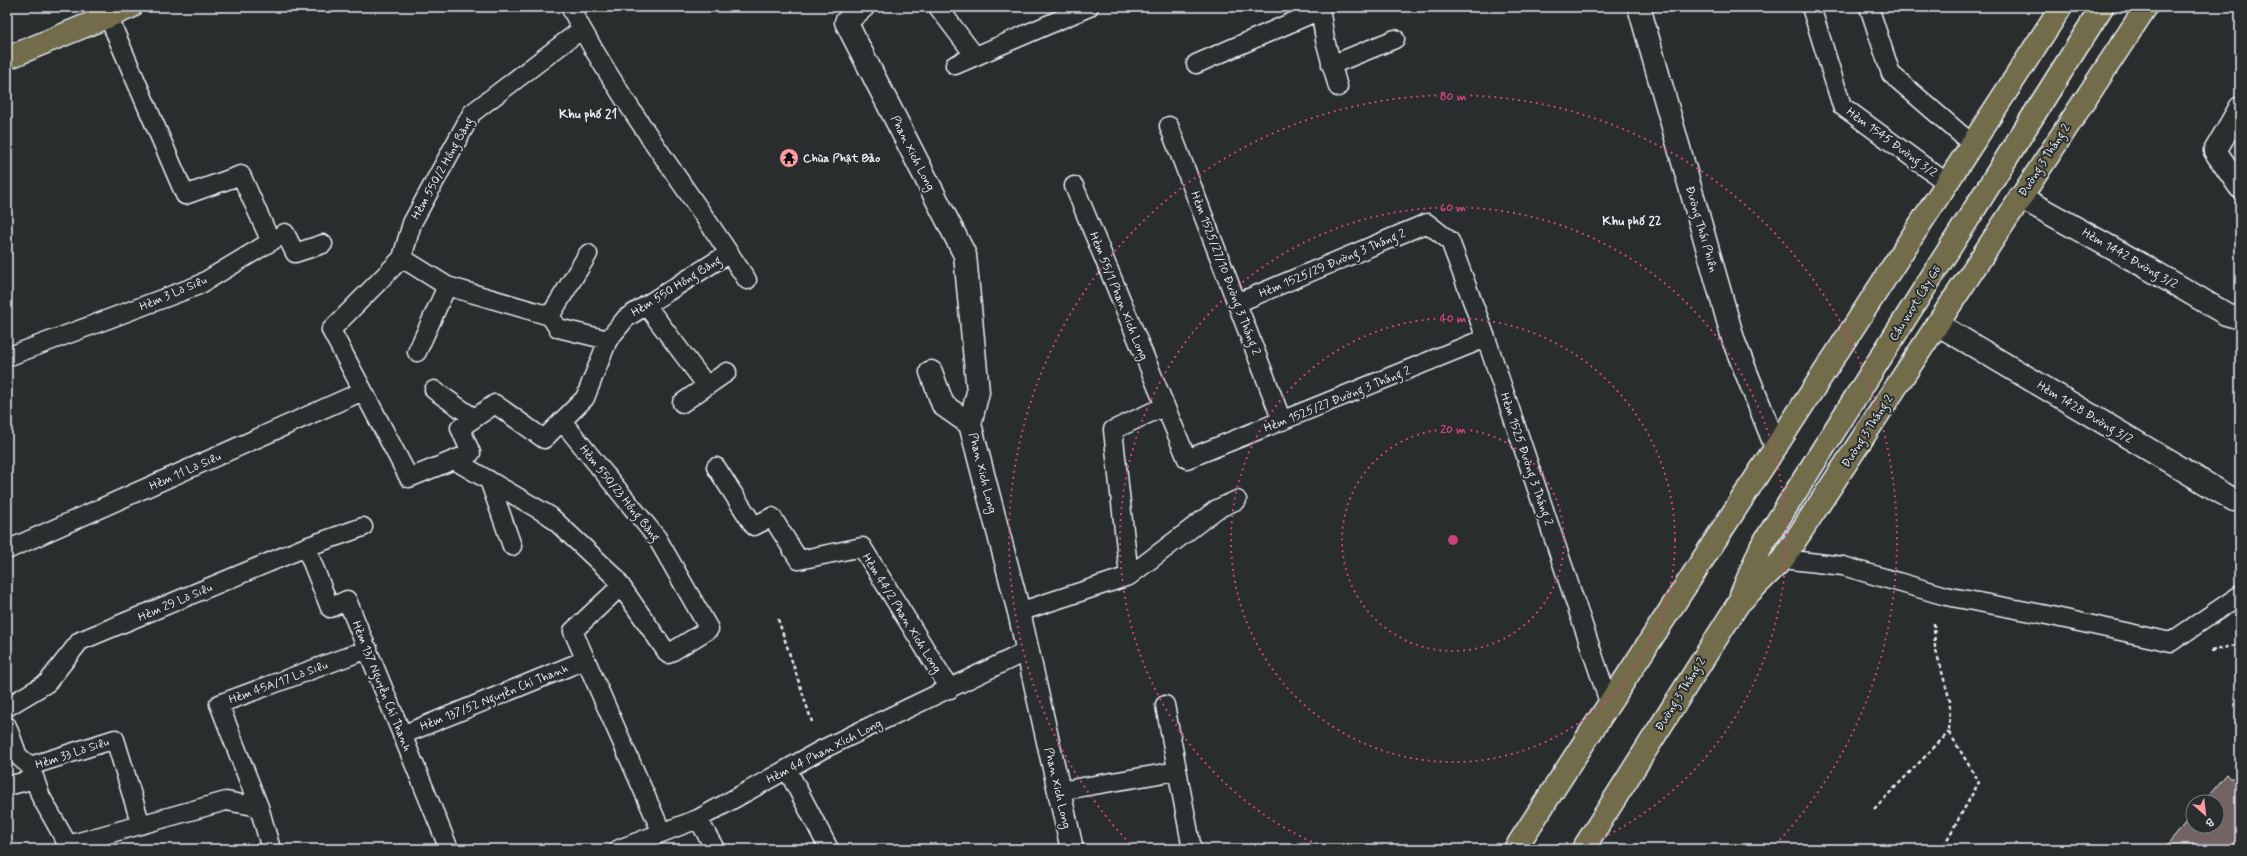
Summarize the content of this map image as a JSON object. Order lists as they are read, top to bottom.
{
  "streets": {
    "main road": ["Đường 3 Tháng 2", "Cầu vượt Cây Gõ"],
    "street": [
      "Phan Xich Long",
      "Đường Thái Phiên",
      "Hẻm 1442 Đường 3/2",
      "Hẻm 1428 Đường 3/2"
    ],
    "lane": [
      "Hẻm 1545 Đường 3/2",
      "Hẻm 550/2 Hồng Bàng",
      "Hẻm 1525/29 Đường 3 Tháng 2",
      "Hẻm 1525/27/10 Đường 3 Tháng 2",
      "Hẻm 550 Hồng Bàng",
      "Hẻm 3 Lò Siêu",
      "Hẻm 55/1 Phan Xích Long",
      "Hẻm 1525/27 Đường 3 Tháng 2",
      "Hẻm 1525 Đường 3 Tháng 2",
      "Hẻm 11 Lò Siêu",
      "Hẻm 550/23 Hồng Bàng",
      "Hẻm 29 Lò Siêu",
      "Hẻm 44/2 Phan Xích Long",
      "Hẻm 45A/17 Lò Siêu",
      "Hẻm 137 Nguyễn Chí Thanh",
      "Hẻm 137/52 Nguyễn Chí Thanh",
      "Hẻm 44 Phan Xích Long",
      "Hẻm 33 Lò Siêu"
    ]
  },
  "crossings": [
    ["Phan Xich Long", "Hẻm 44 Phan Xích Long"],
    ["Đường 3 Tháng 2", "Hẻm 1442 Đường 3/2"],
    ["Đường 3 Tháng 2", "Cầu vượt Cây Gõ"],
    ["Đường 3 Tháng 2", "Hẻm 1428 Đường 3/2"],
    ["Hẻm 550/2 Hồng Bàng", "Hẻm 550 Hồng Bàng"],
    ["Hẻm 550/2 Hồng Bàng", "Hẻm 11 Lò Siêu"],
    ["Hẻm 1525/29 Đường 3 Tháng 2", "Hẻm 1525/27/10 Đường 3 Tháng 2"],
    ["Hẻm 1525/29 Đường 3 Tháng 2", "Hẻm 1525 Đường 3 Tháng 2"],
    ["Hẻm 1525/27/10 Đường 3 Tháng 2", "Hẻm 1525/27 Đường 3 Tháng 2"],
    ["Hẻm 550 Hồng Bàng", "Hẻm 11 Lò Siêu"],
    ["Hẻm 550 Hồng Bàng", "Hẻm 550/23 Hồng Bàng"],
    ["Hẻm 55/1 Phan Xích Long", "Hẻm 1525/27 Đường 3 Tháng 2"],
    ["Hẻm 1525/27 Đường 3 Tháng 2", "Hẻm 1525 Đường 3 Tháng 2"],
    ["Hẻm 29 Lò Siêu", "Hẻm 137 Nguyễn Chí Thanh"],
    ["Hẻm 44/2 Phan Xích Long", "Hẻm 44 Phan Xích Long"],
    ["Hẻm 45A/17 Lò Siêu", "Hẻm 137 Nguyễn Chí Thanh"],
    ["Hẻm 45A/17 Lò Siêu", "Hẻm 33 Lò Siêu"],
    ["Hẻm 137 Nguyễn Chí Thanh", "Hẻm 137/52 Nguyễn Chí Thanh"]
  ],
  "districts": ["Khu phố 21", "Khu phố 22"],
  "places": {
    "temple": ["Chùa Phật Bảo"]
  },
  "north": "bottom right",
  "rings": [
    "80 m",
    "60 m",
    "40 m",
    "20 m"
  ]
}
